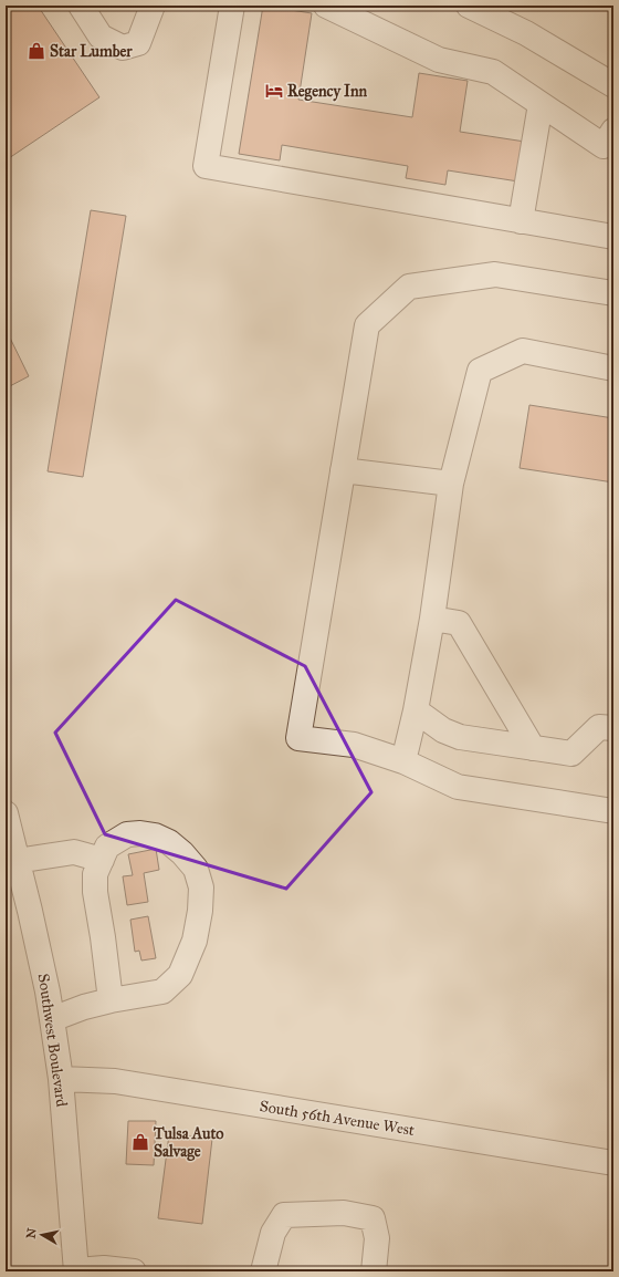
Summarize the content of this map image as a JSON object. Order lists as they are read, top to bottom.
{
  "streets": {
    "street": ["Southwest Boulevard", "South 56th Avenue West"]
  },
  "crossings": [
    ["Southwest Boulevard", "South 56th Avenue West"]
  ],
  "places": {
    "shop": ["Star Lumber", "Tulsa Auto Salvage"],
    "hotel": ["Regency Inn"]
  },
  "north": "left"
}
